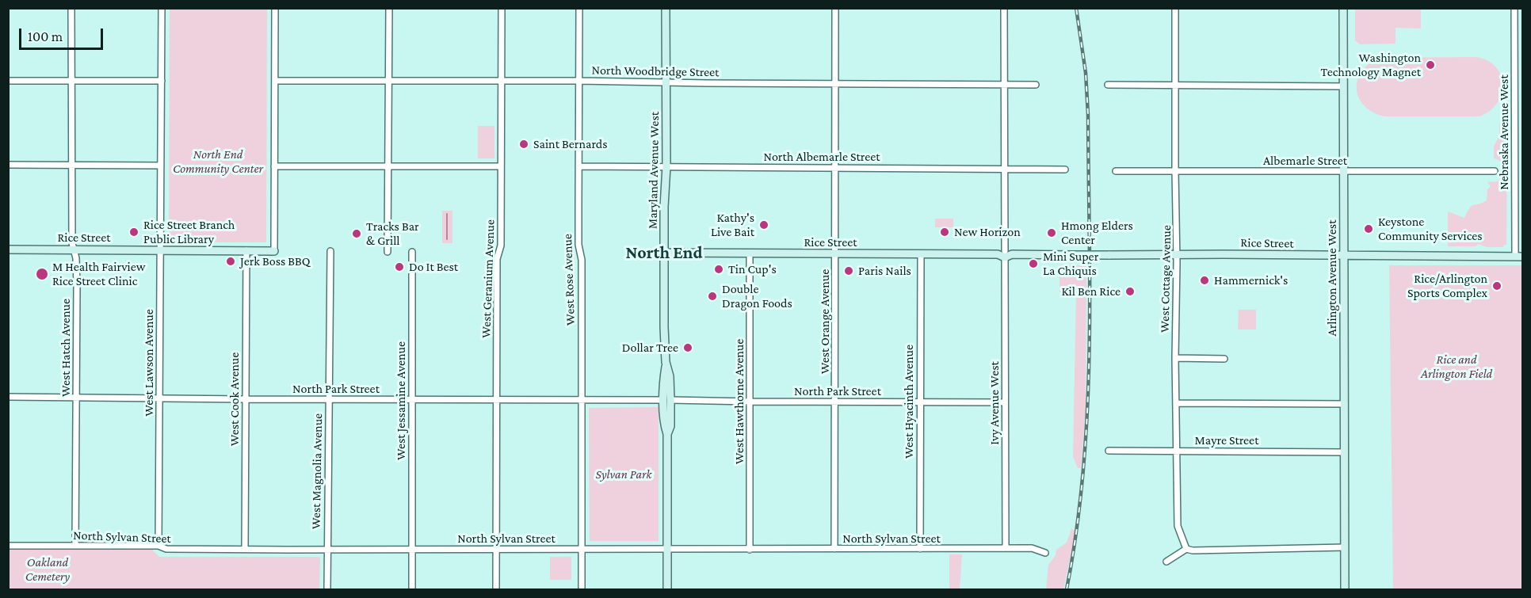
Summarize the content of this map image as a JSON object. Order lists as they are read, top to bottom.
{
  "streets": {
    "main road": ["Maryland Avenue West", "Rice Street", "Arlington Avenue West"],
    "street": [
      "North Woodbridge Street",
      "Nebraska Avenue West",
      "North Albemarle Street",
      "Albemarle Street",
      "West Geranium Avenue",
      "West Cottage Avenue",
      "West Rose Avenue",
      "West Orange Avenue",
      "West Hatch Avenue",
      "West Lawson Avenue",
      "North Park Street",
      "West Cook Avenue",
      "West Jessamine Avenue",
      "West Hawthorne Avenue",
      "West Hyacinth Avenue",
      "Ivy Avenue West",
      "Mayre Street",
      "West Magnolia Avenue",
      "North Sylvan Street"
    ]
  },
  "crossings": [
    ["North Woodbridge Street", "Maryland Avenue West"],
    ["North Woodbridge Street", "West Geranium Avenue"],
    ["North Woodbridge Street", "West Rose Avenue"],
    ["North Woodbridge Street", "West Orange Avenue"],
    ["North Woodbridge Street", "Ivy Avenue West"],
    ["Nebraska Avenue West", "Rice Street"],
    ["North Albemarle Street", "Maryland Avenue West"],
    ["North Albemarle Street", "West Rose Avenue"],
    ["North Albemarle Street", "West Orange Avenue"],
    ["North Albemarle Street", "Ivy Avenue West"],
    ["Albemarle Street", "Arlington Avenue West"],
    ["Albemarle Street", "West Cottage Avenue"],
    ["Maryland Avenue West", "Rice Street"],
    ["Maryland Avenue West", "North Park Street"],
    ["Maryland Avenue West", "North Sylvan Street"],
    ["Rice Street", "Arlington Avenue West"],
    ["Rice Street", "West Cottage Avenue"],
    ["Rice Street", "West Orange Avenue"],
    ["Rice Street", "West Hatch Avenue"],
    ["Rice Street", "West Lawson Avenue"],
    ["Rice Street", "West Cook Avenue"],
    ["Rice Street", "West Hawthorne Avenue"],
    ["Rice Street", "West Hyacinth Avenue"],
    ["Rice Street", "Ivy Avenue West"],
    ["Arlington Avenue West", "Mayre Street"],
    ["West Geranium Avenue", "North Park Street"],
    ["West Geranium Avenue", "North Sylvan Street"],
    ["West Cottage Avenue", "Mayre Street"],
    ["West Rose Avenue", "North Park Street"],
    ["West Rose Avenue", "North Sylvan Street"],
    ["West Orange Avenue", "North Park Street"],
    ["West Orange Avenue", "North Sylvan Street"],
    ["West Hatch Avenue", "North Park Street"],
    ["West Hatch Avenue", "North Sylvan Street"],
    ["West Lawson Avenue", "North Park Street"],
    ["West Lawson Avenue", "North Sylvan Street"],
    ["North Park Street", "West Cook Avenue"],
    ["North Park Street", "West Jessamine Avenue"],
    ["North Park Street", "West Hawthorne Avenue"],
    ["North Park Street", "West Hyacinth Avenue"],
    ["North Park Street", "Ivy Avenue West"],
    ["North Park Street", "West Magnolia Avenue"],
    ["West Cook Avenue", "North Sylvan Street"],
    ["West Jessamine Avenue", "North Sylvan Street"],
    ["West Hawthorne Avenue", "North Sylvan Street"],
    ["West Hyacinth Avenue", "North Sylvan Street"],
    ["Ivy Avenue West", "North Sylvan Street"],
    ["West Magnolia Avenue", "North Sylvan Street"]
  ],
  "districts": ["North End"],
  "parks": [
    "North End Community Center",
    "Rice and Arlington Field",
    "Sylvan Park",
    "Oakland Cemetery"
  ],
  "places": [
    "Washington Technology Magnet",
    "Saint Bernards",
    "Kathy's Live Bait",
    "Keystone Community Services",
    "Rice Street Branch Public Library",
    "New Horizon",
    "Hmong Elders Center",
    "Tracks Bar & Grill",
    "Jerk Boss BBQ",
    "Mini Super La Chiquis",
    "Do It Best",
    "Tin Cup's",
    "Paris Nails",
    "M Health Fairview Rice Street Clinic",
    "Hammernick's",
    "Rice/Arlington Sports Complex",
    "Kil Ben Rice",
    "Double Dragon Foods",
    "Dollar Tree"
  ],
  "scale_bar": "100 m"
}
